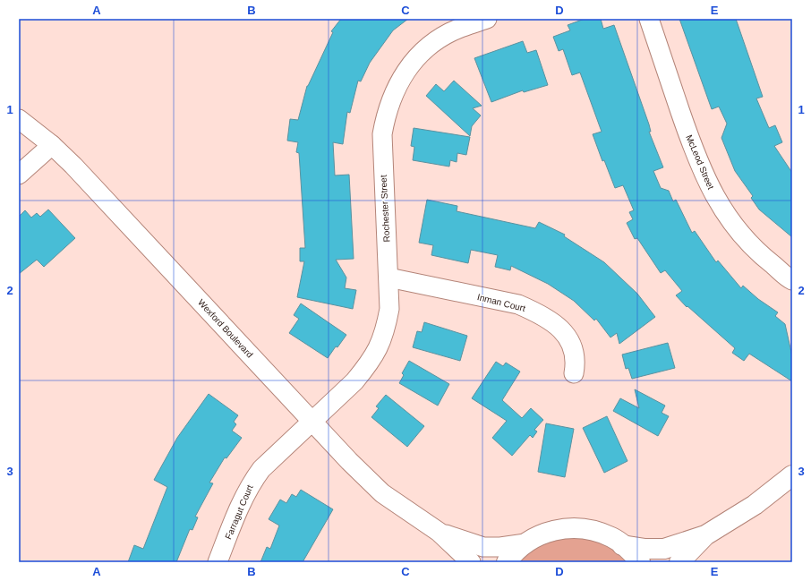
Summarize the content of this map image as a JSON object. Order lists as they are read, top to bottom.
{
  "streets": {
    "street": [
      "McLeod Street",
      "Rochester Street",
      "Inman Court",
      "Wexford Boulevard",
      "Farragut Court"
    ]
  },
  "crossings": [
    ["Rochester Street", "Inman Court"],
    ["Rochester Street", "Wexford Boulevard"],
    ["Rochester Street", "Farragut Court"],
    ["Wexford Boulevard", "Farragut Court"]
  ],
  "grid": {
    "columns": [
      "A",
      "B",
      "C",
      "D",
      "E"
    ],
    "rows": ["1", "2", "3"]
  }
}
